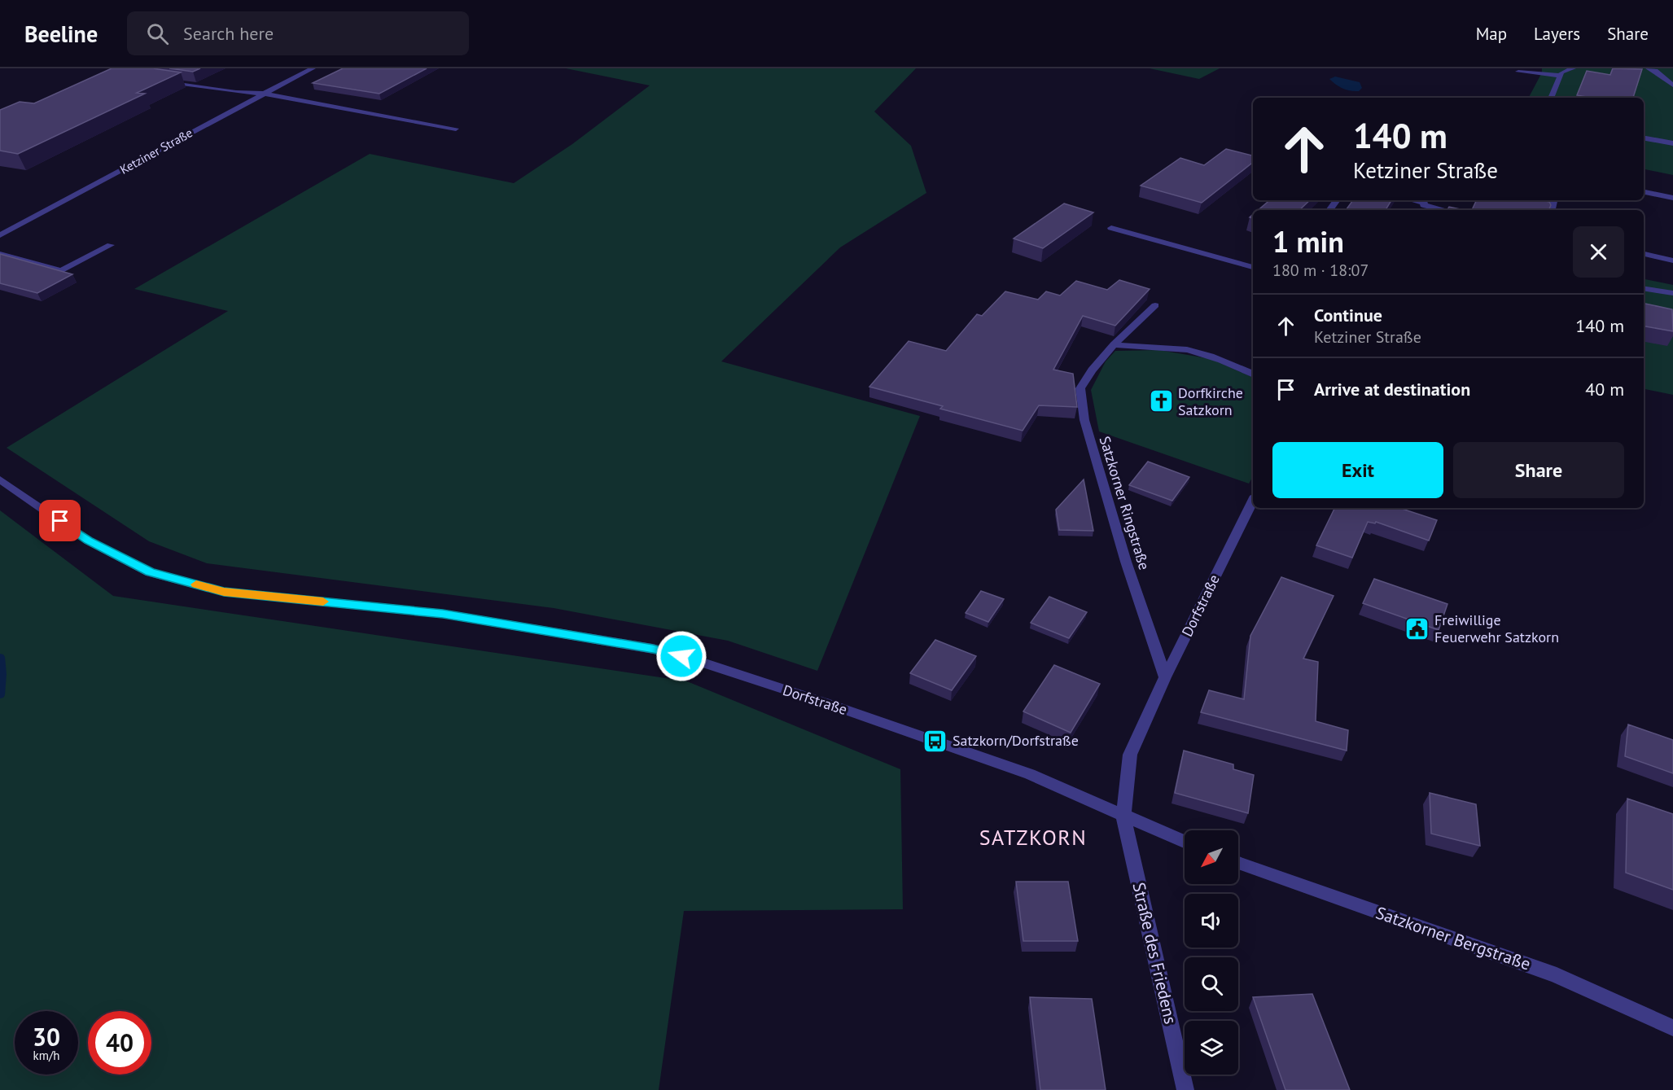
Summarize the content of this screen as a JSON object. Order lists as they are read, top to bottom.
{
  "streets": {
    "street": [
      "Ketziner Straße",
      "Satzkorner Ringstraße",
      "Dorfstraße",
      "Satzkorner Bergstraße",
      "Straße des Friedens"
    ]
  },
  "crossings": [
    ["Satzkorner Ringstraße", "Dorfstraße"],
    ["Dorfstraße", "Straße des Friedens"]
  ],
  "districts": ["SATZKORN"],
  "places": {
    "church": ["Dorfkirche Satzkorn"],
    "public building": ["Freiwillige Feuerwehr Satzkorn"],
    "bus stop": ["Satzkorn/Dorfstraße"]
  },
  "north": "bottom left",
  "page": {
    "header": "Beeline",
    "search": "Search here",
    "nav": ["Map", "Layers", "Share"],
    "turn": ["140 m", "Ketziner Straße"],
    "heading": ["1 min", "180 m · 18:07"],
    "list": [
      {
        "name": "Continue",
        "note": "Ketziner Straße",
        "value": "140 m"
      },
      {
        "name": "Arrive at destination",
        "value": "40 m"
      }
    ],
    "buttons": ["Exit", "Share"],
    "speed": "30 km/h",
    "limit": "40"
  }
}
